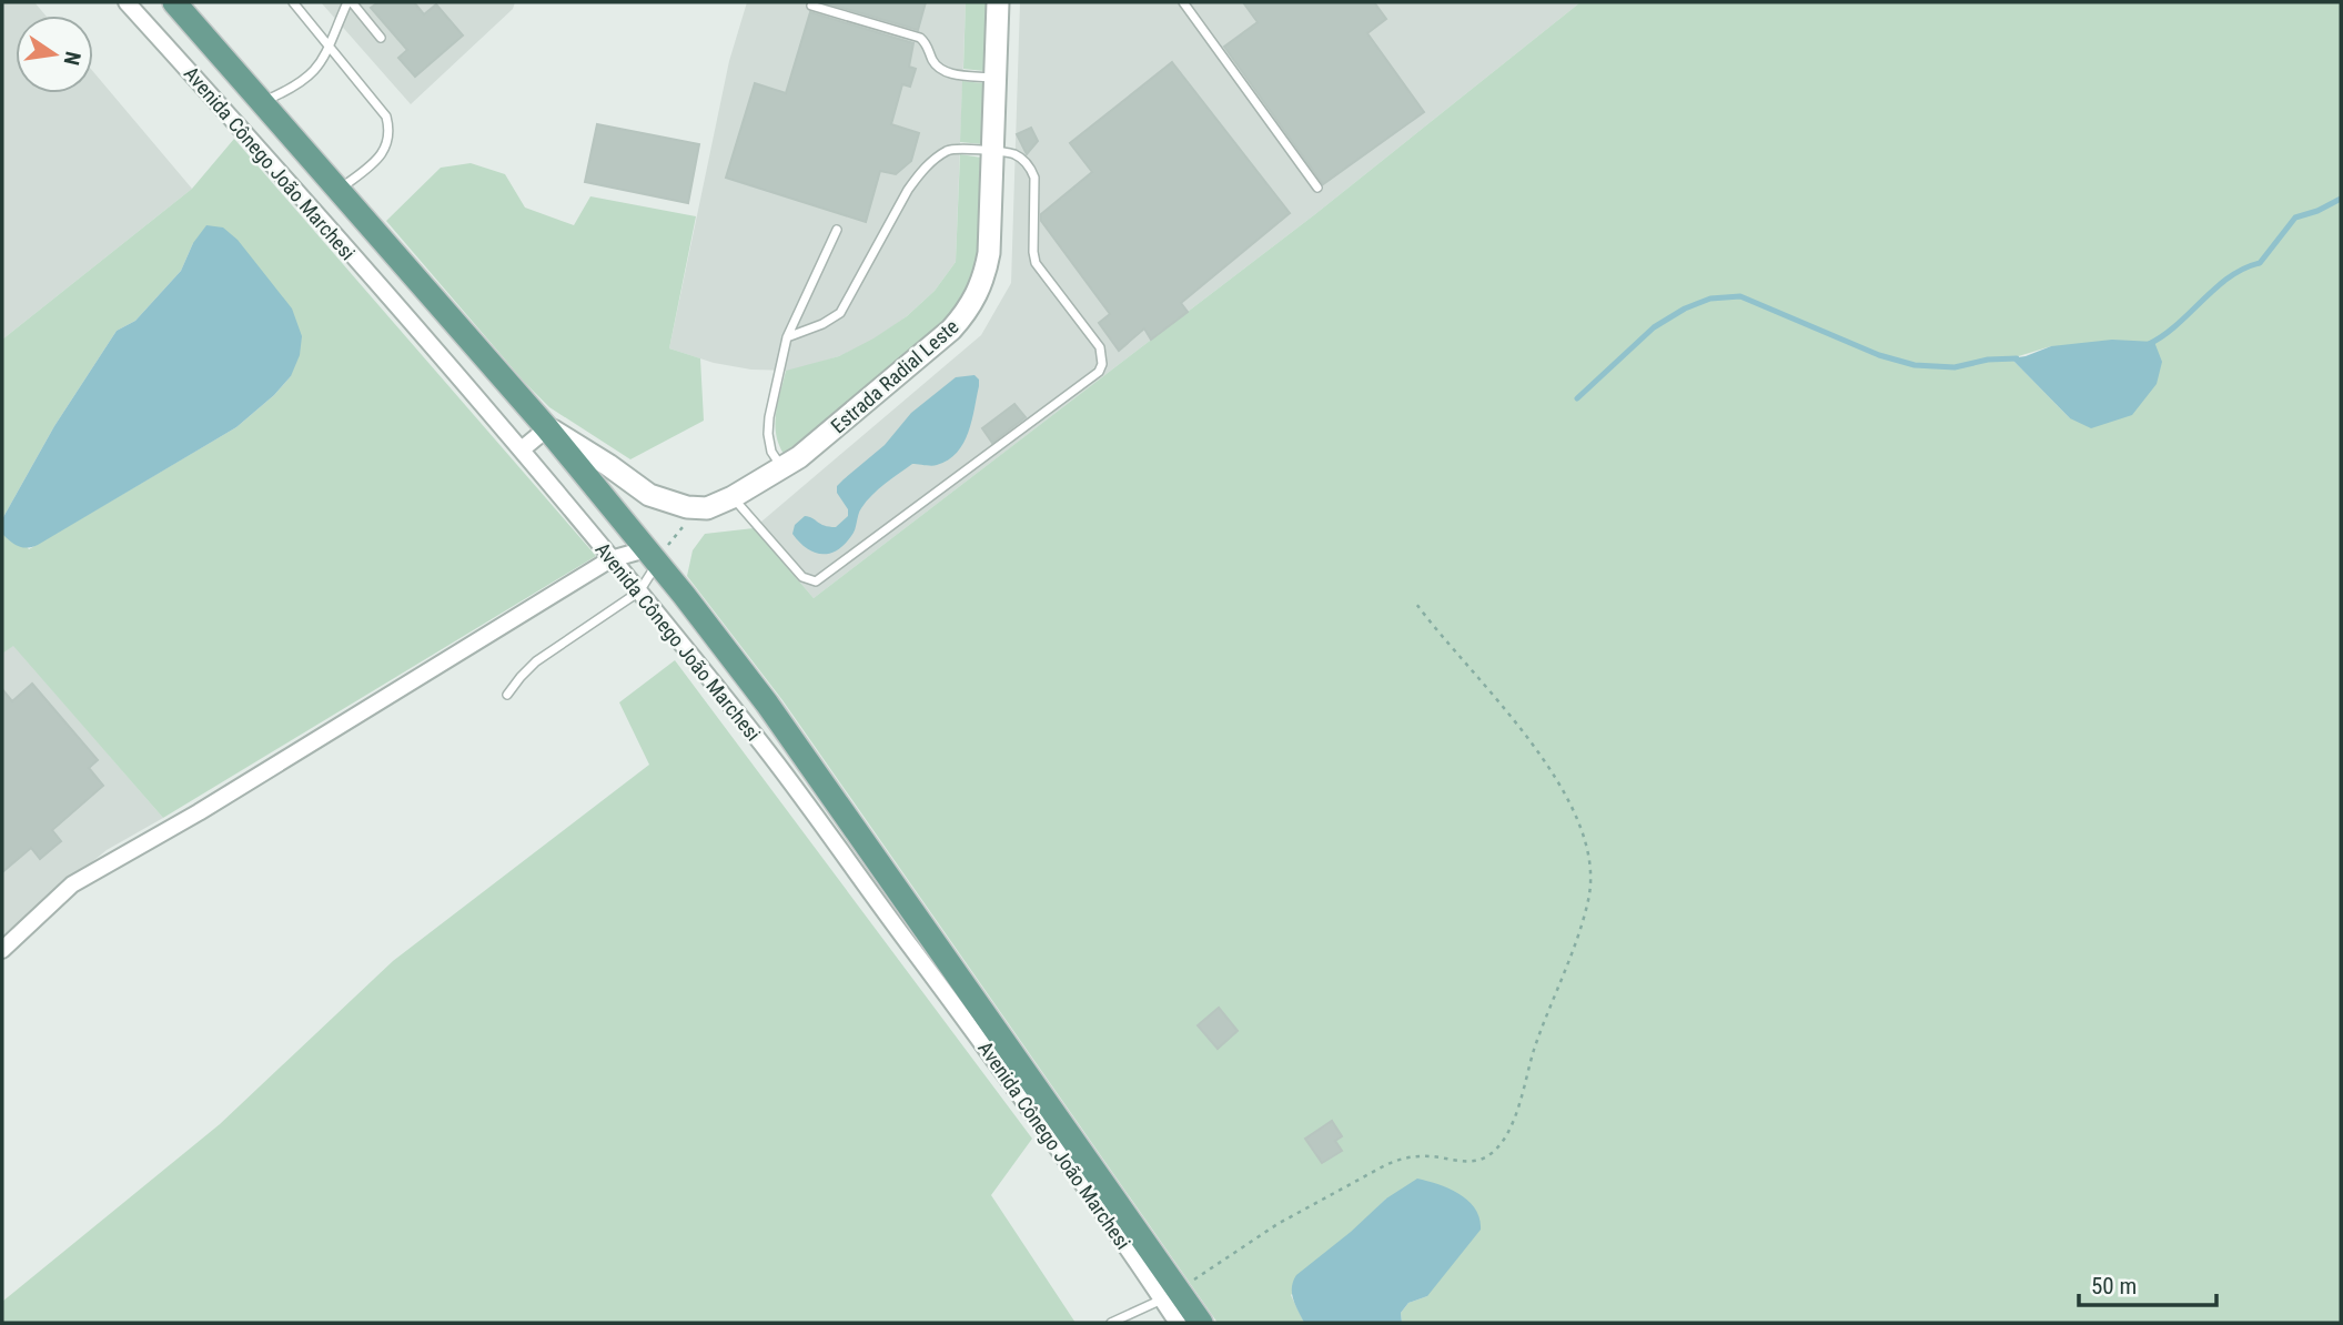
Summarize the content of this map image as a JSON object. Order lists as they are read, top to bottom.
{
  "streets": {
    "street": ["Avenida Cônego João Marchesi", "Estrada Radial Leste"]
  },
  "scale_bar": "50 m",
  "north": "right"
}
